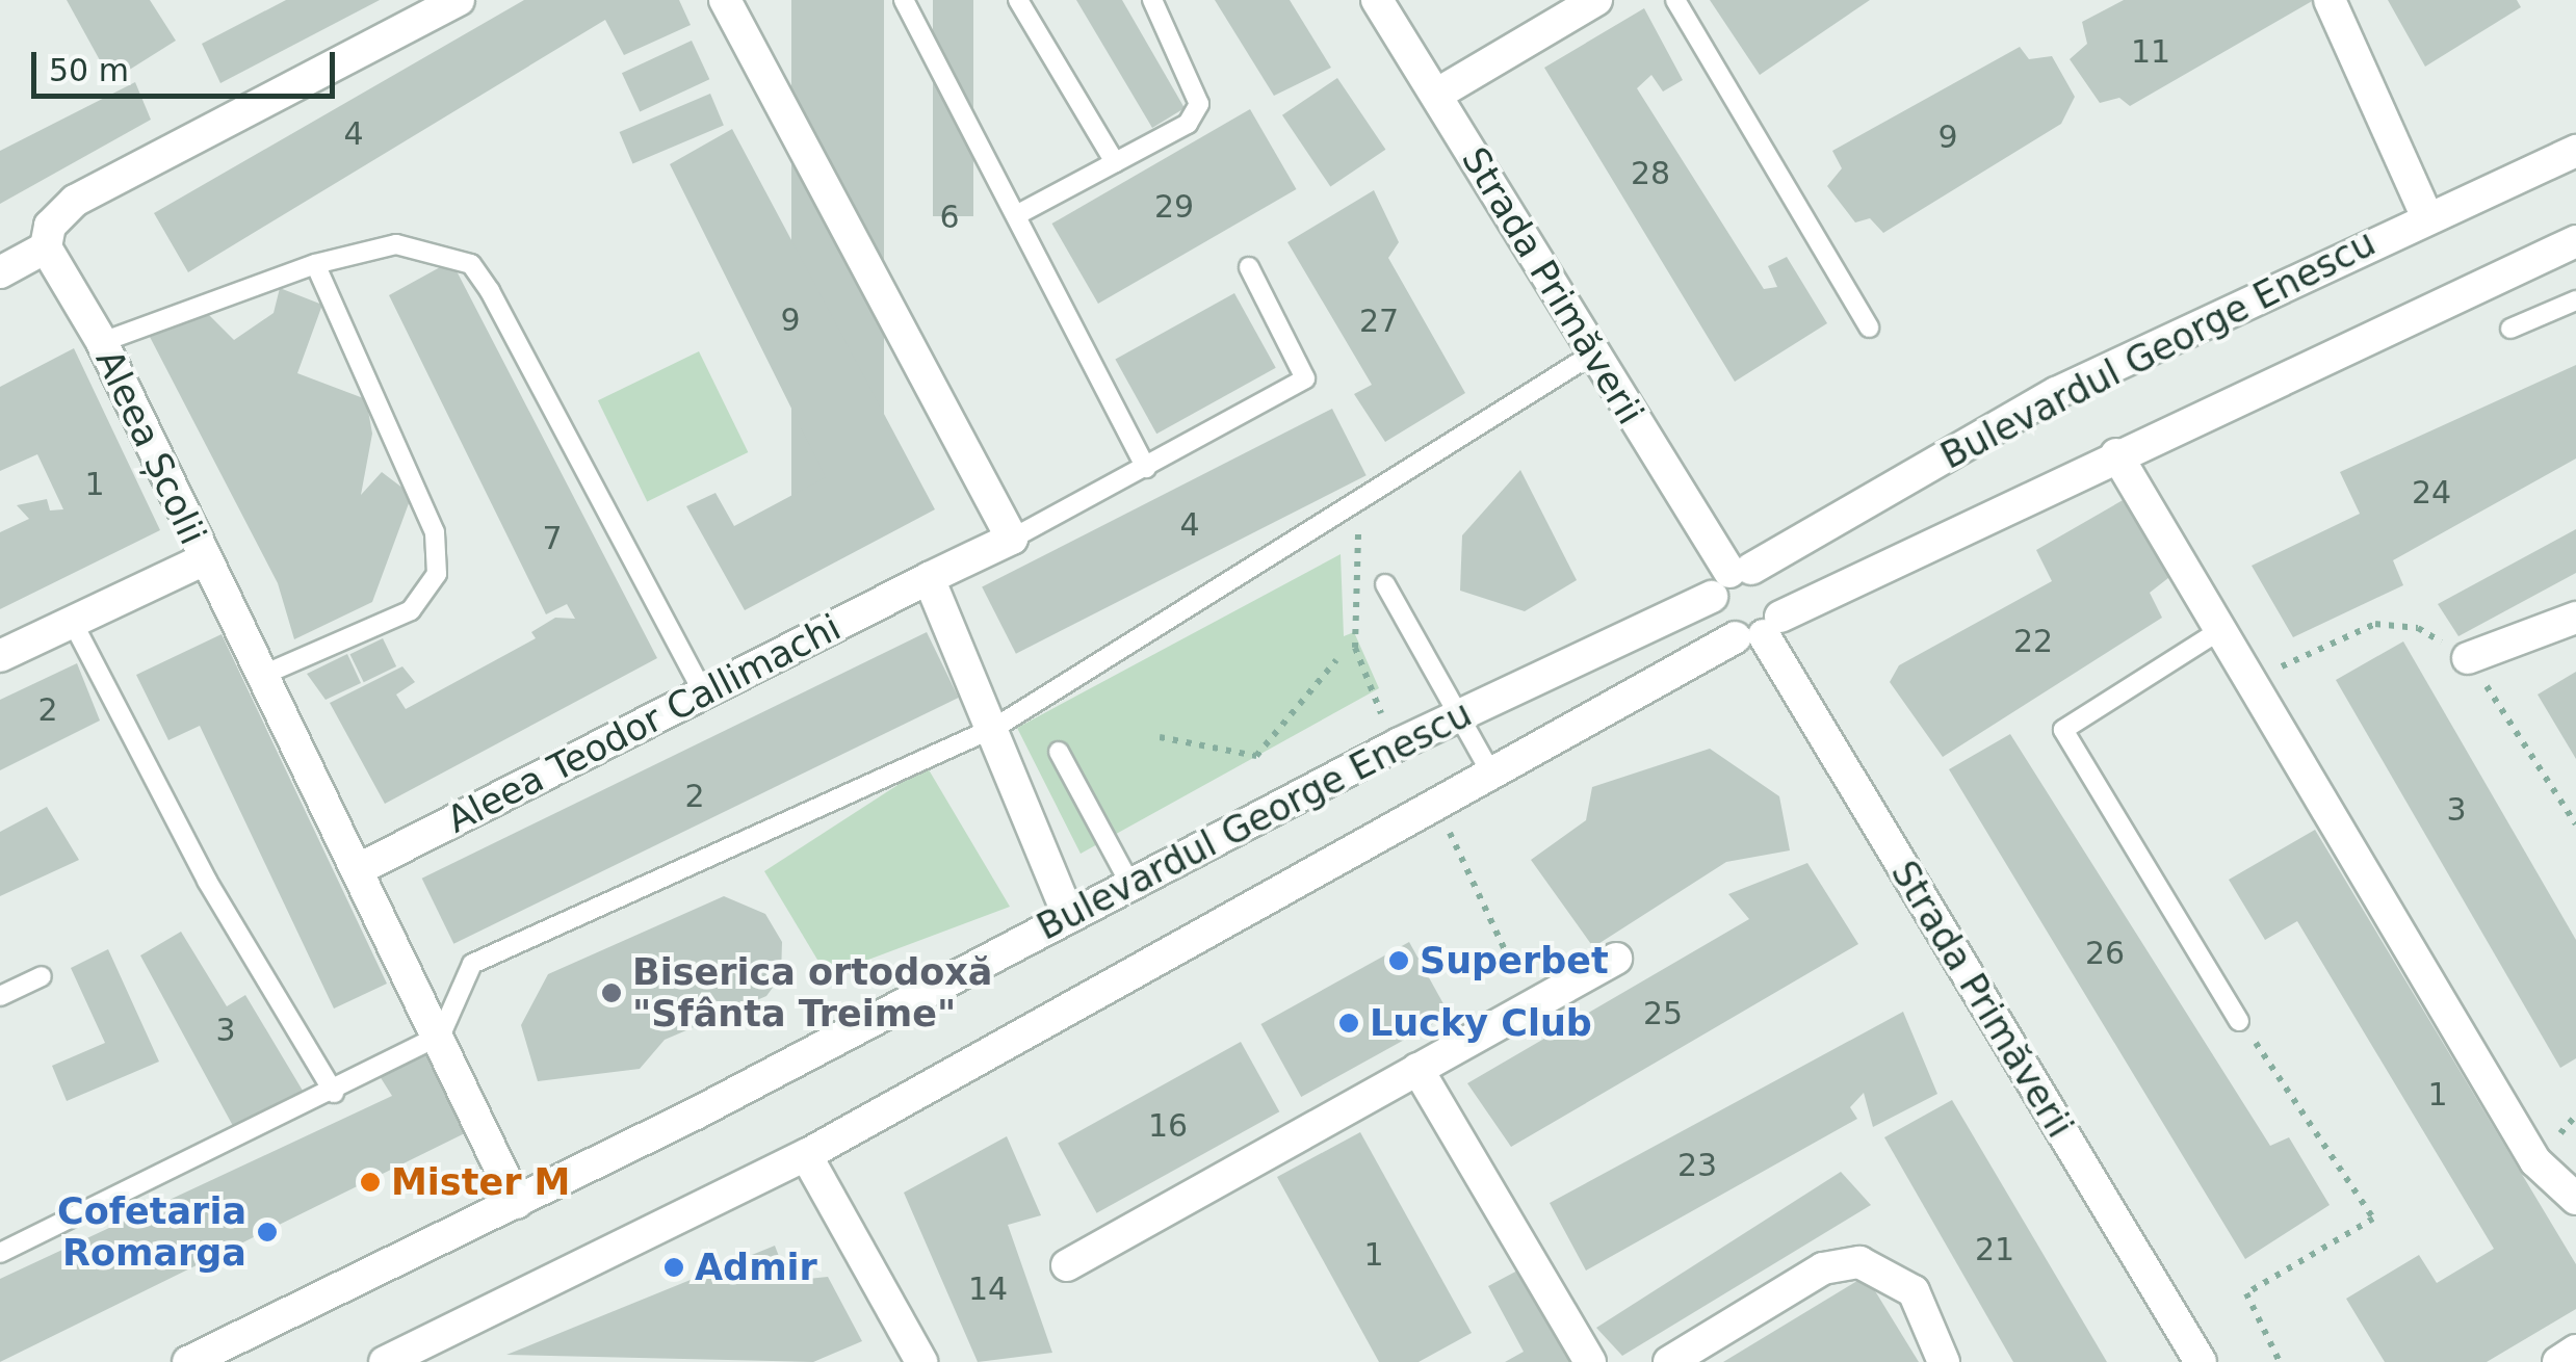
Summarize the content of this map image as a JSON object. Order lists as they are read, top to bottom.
{
  "streets": {
    "main road": [
      "Strada Primăverii",
      "Bulevardul George Enescu",
      "Aleea Școlii",
      "Aleea Teodor Callimachi"
    ]
  },
  "crossings": [
    ["Strada Primăverii", "Bulevardul George Enescu"]
  ],
  "places": [
    "Superbet",
    "Biserica ortodoxă \"Sfânta Treime\"",
    "Lucky Club",
    "Mister M",
    "Cofetaria Romarga",
    "Admir"
  ],
  "house_numbers": [
    "11",
    "4",
    "9",
    "28",
    "29",
    "6",
    "9",
    "27",
    "1",
    "24",
    "4",
    "7",
    "22",
    "2",
    "2",
    "3",
    "26",
    "25",
    "3",
    "1",
    "16",
    "23",
    "21",
    "1",
    "14"
  ],
  "scale_bar": "50 m"
}
